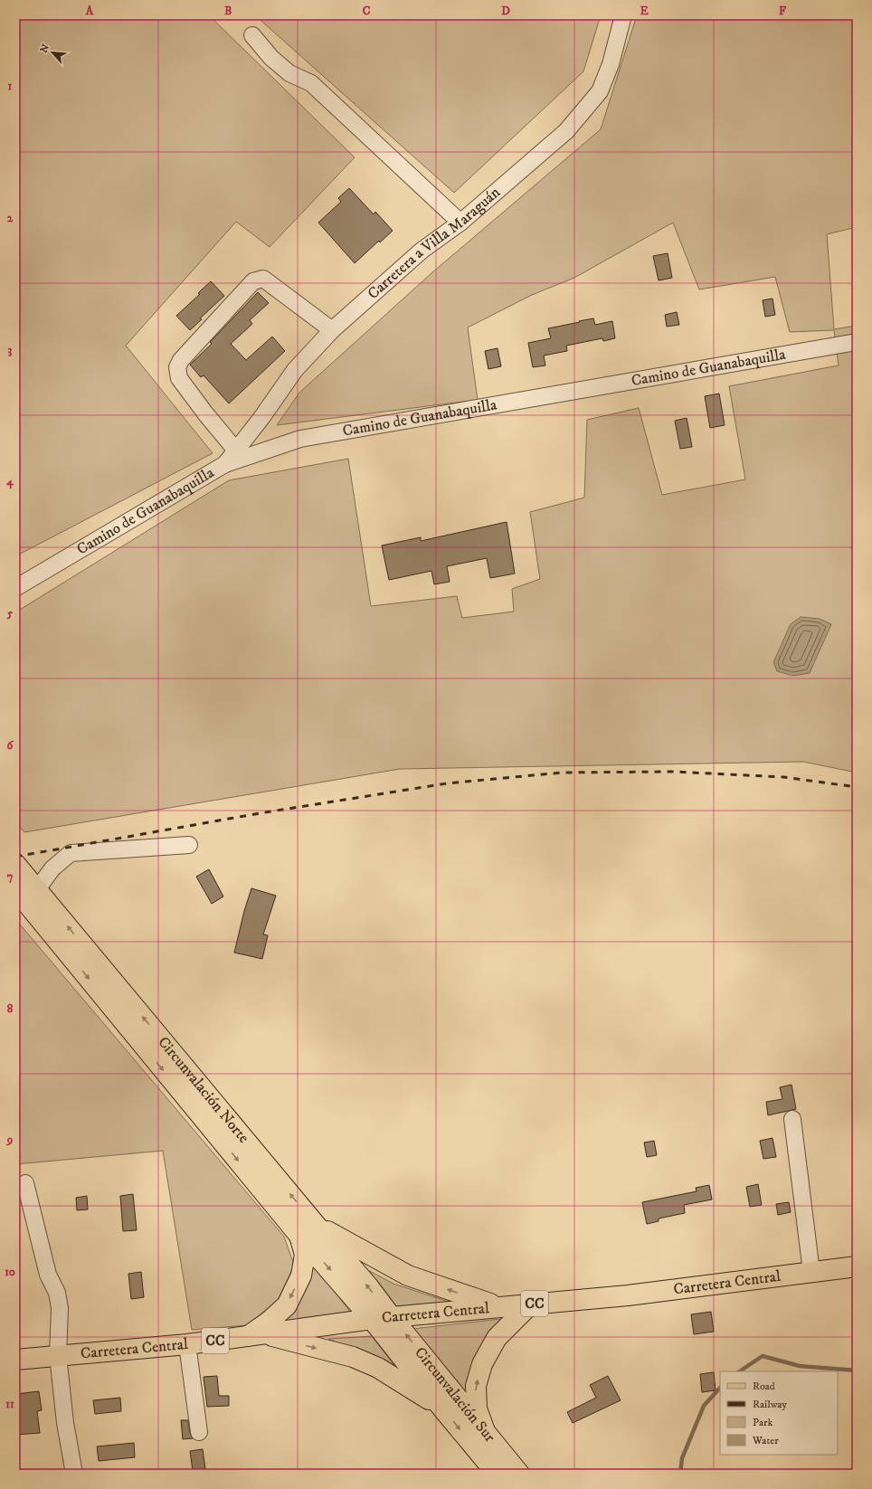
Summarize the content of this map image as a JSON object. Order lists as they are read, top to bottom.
{
  "streets": {
    "main road": [
      "Circunvalación Norte",
      "Carretera Central",
      "CC",
      "Circunvalación Sur"
    ],
    "street": ["Carretera a Villa Maraguán", "Camino de Guanabaquilla"]
  },
  "crossings": [
    ["Carretera a Villa Maraguán", "Camino de Guanabaquilla"],
    ["Circunvalación Norte", "Carretera Central"],
    ["Circunvalación Norte", "Circunvalación Sur"],
    ["Carretera Central", "Circunvalación Sur"]
  ],
  "legend": [
    "Road",
    "Railway",
    "Park",
    "Water"
  ],
  "north": "top left",
  "grid": {
    "columns": [
      "A",
      "B",
      "C",
      "D",
      "E",
      "F"
    ],
    "rows": [
      "1",
      "2",
      "3",
      "4",
      "5",
      "6",
      "7",
      "8",
      "9",
      "10",
      "11"
    ]
  }
}
